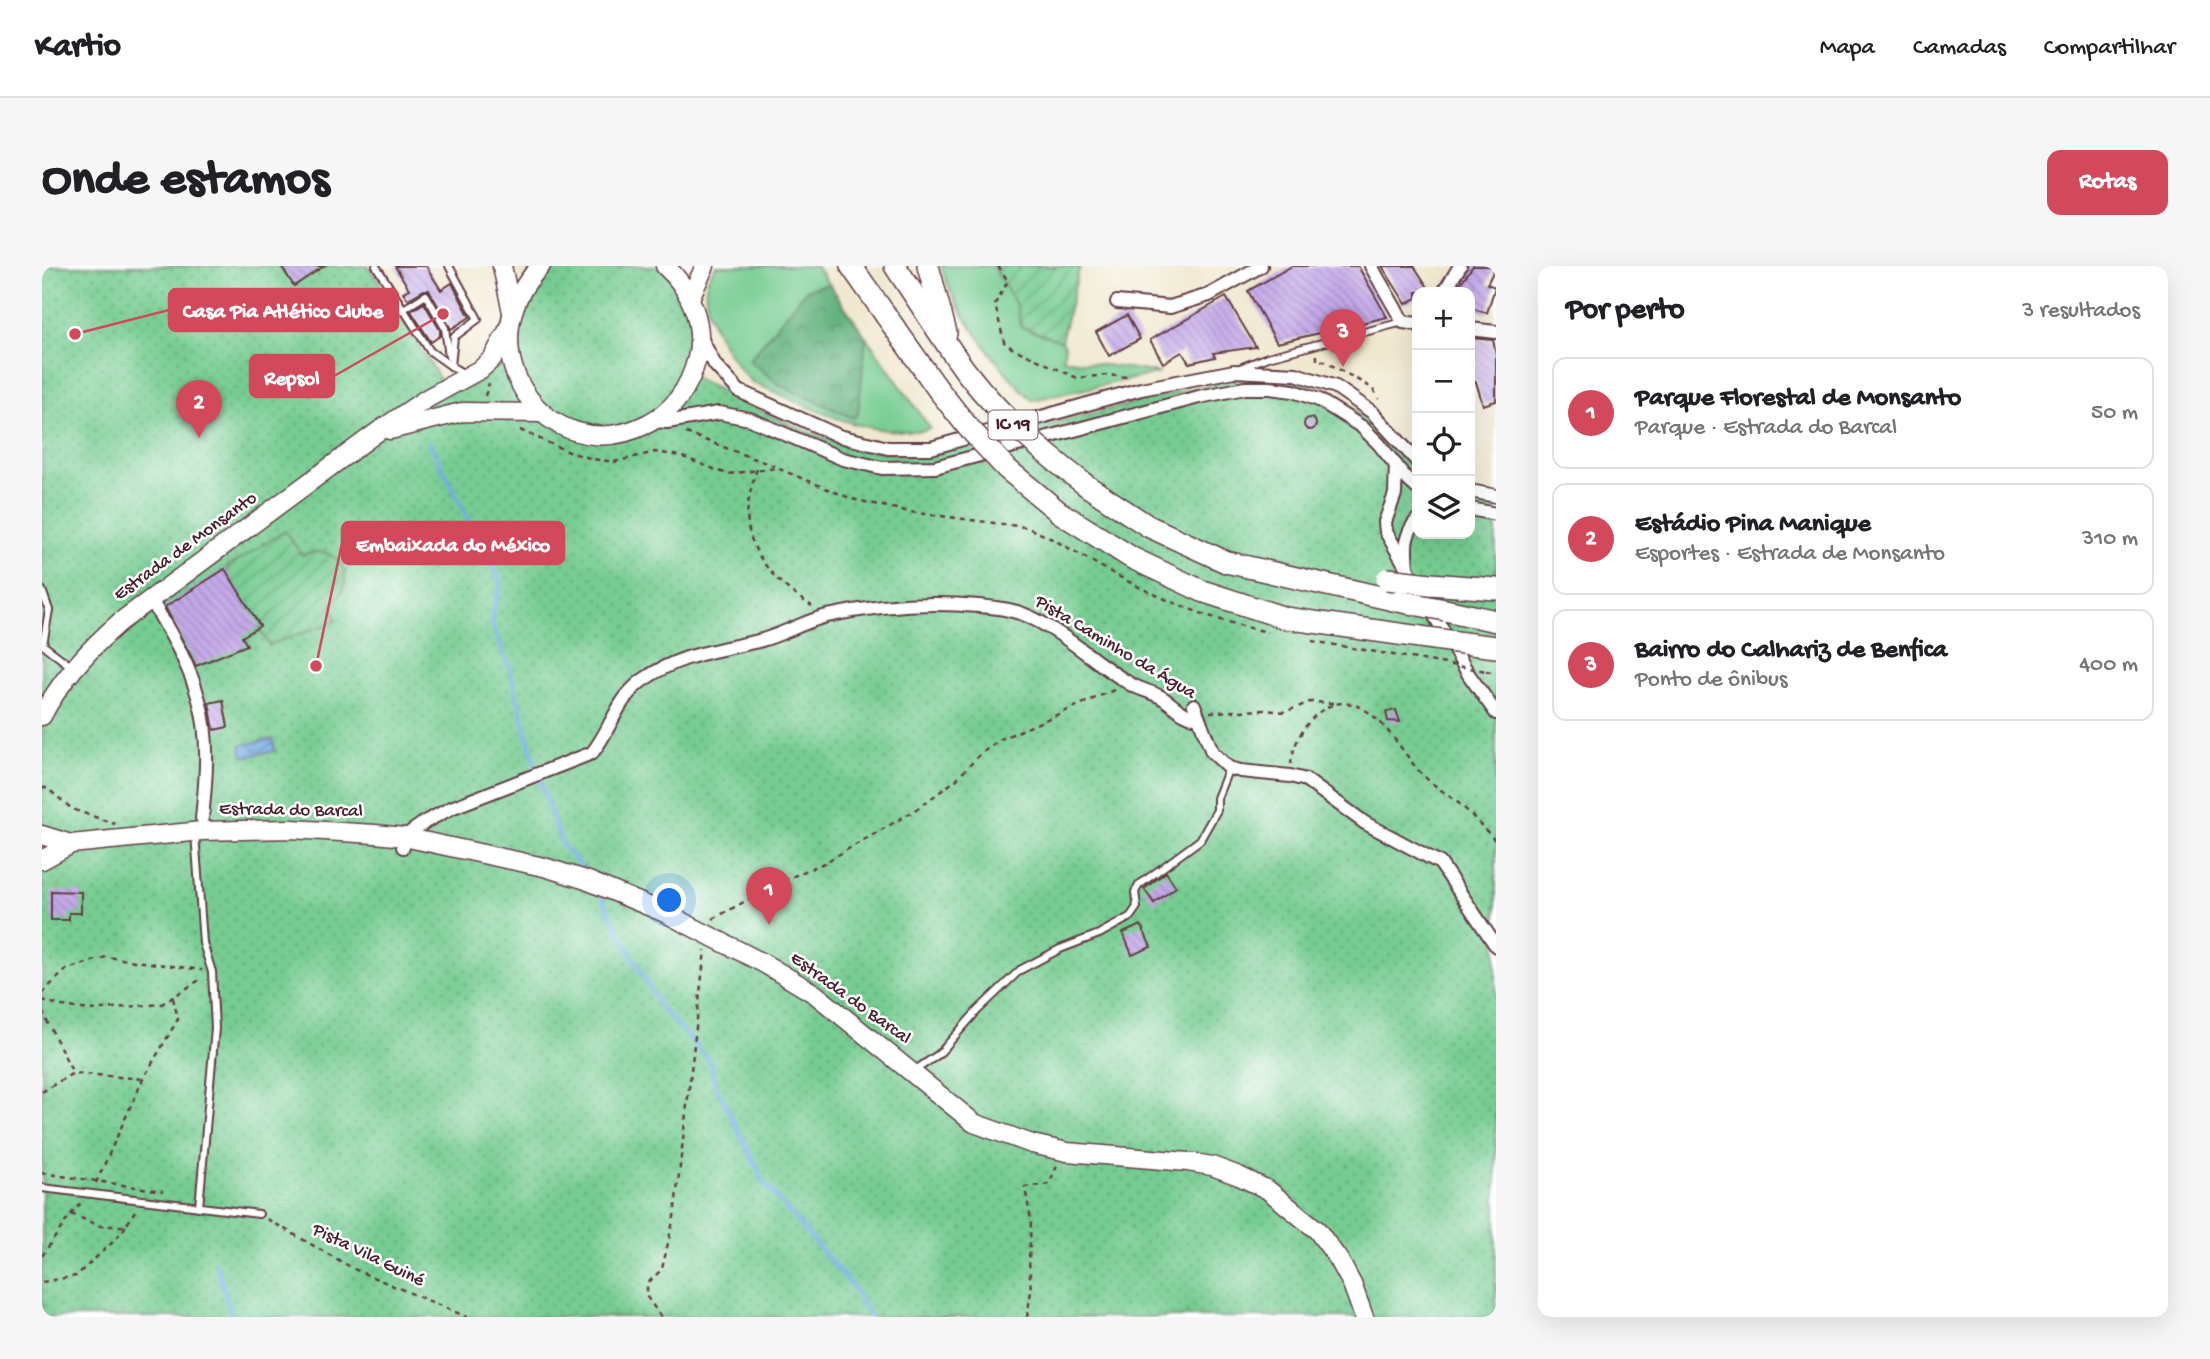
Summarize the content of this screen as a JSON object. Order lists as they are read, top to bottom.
{
  "streets": {
    "highway": ["IC 19"],
    "street": ["Estrada de Monsanto", "Pista Caminho da Água", "Estrada do Barcal"],
    "path": ["Pista Vila Guiné"]
  },
  "crossings": [
    ["Pista Caminho da Água", "Estrada do Barcal"]
  ],
  "places": ["Repsol", "Casa Pia Atlético Clube", "Embaixada do México"],
  "page": {
    "header": "Kartio",
    "nav": ["Mapa", "Camadas", "Compartilhar"],
    "buttons": "Rotas",
    "title": "Onde estamos",
    "heading": ["Por perto", "3 resultados"],
    "map_buttons": ["+", "−"],
    "pins": ["3", "2", "1"],
    "list": [
      {
        "mark": "1",
        "name": "Parque Florestal de Monsanto",
        "note": "Parque · Estrada do Barcal",
        "value": "50 m"
      },
      {
        "mark": "2",
        "name": "Estádio Pina Manique",
        "note": "Esportes · Estrada de Monsanto",
        "value": "310 m"
      },
      {
        "mark": "3",
        "name": "Bairro do Calhariz de Benfica",
        "note": "Ponto de ônibus",
        "value": "400 m"
      }
    ]
  }
}
